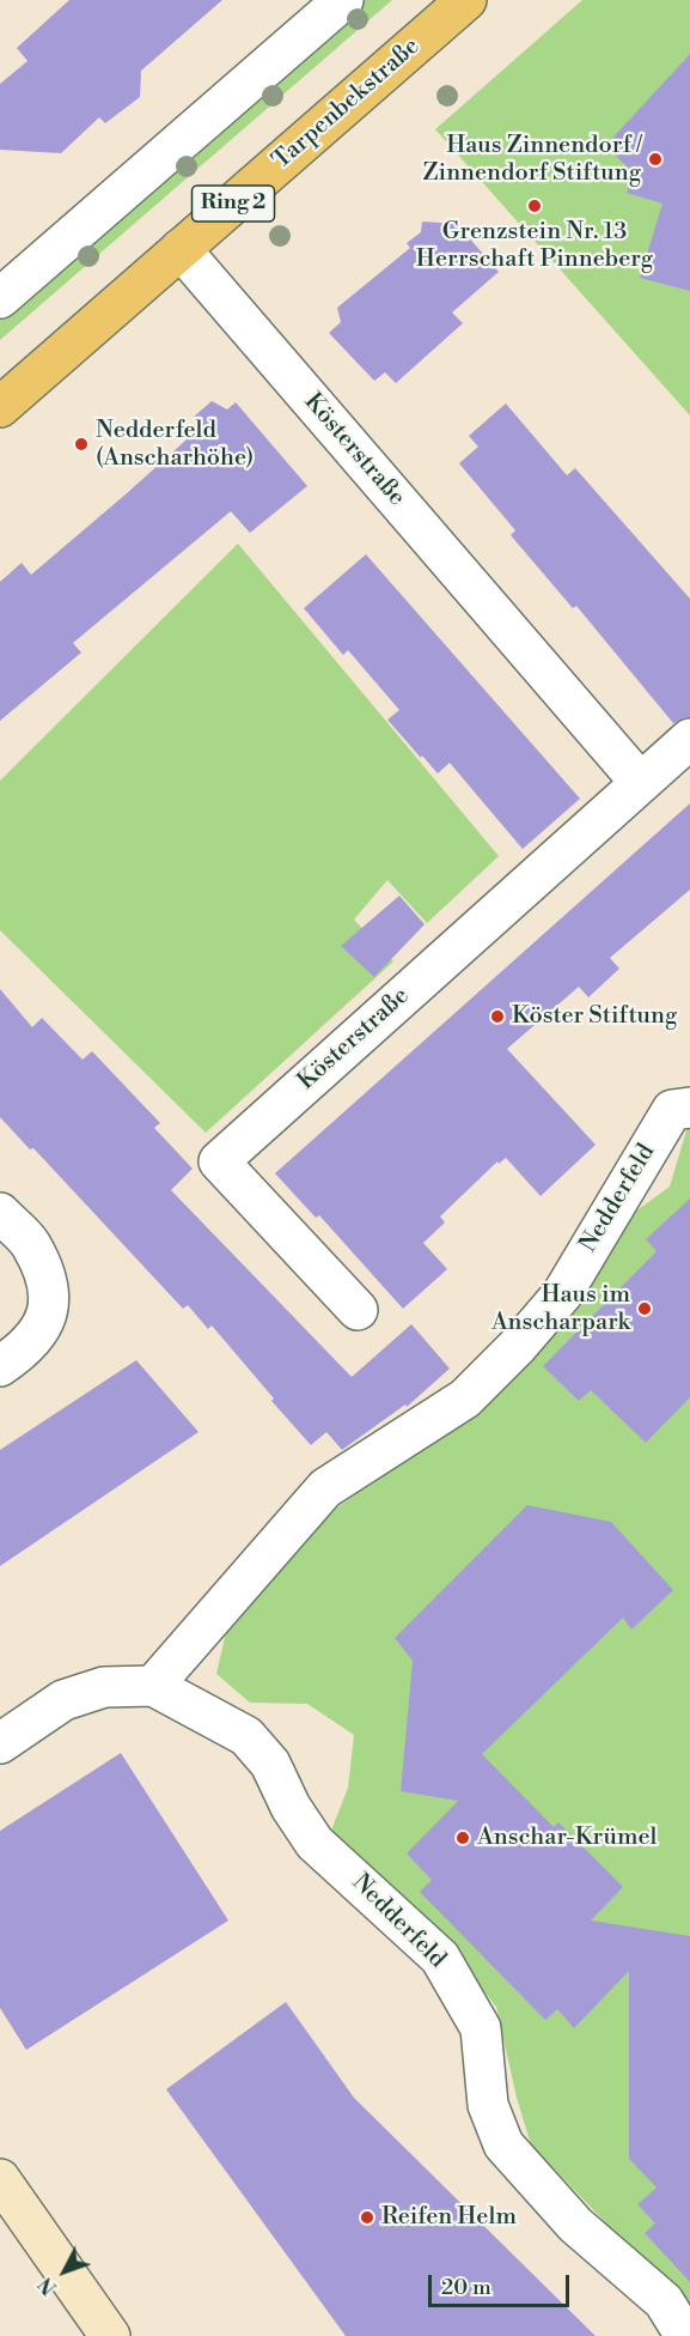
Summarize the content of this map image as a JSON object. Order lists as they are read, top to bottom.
{
  "streets": {
    "main road": ["Tarpenbekstraße", "Ring 2"],
    "street": ["Kösterstraße", "Nedderfeld"]
  },
  "crossings": [
    ["Tarpenbekstraße", "Kösterstraße"]
  ],
  "places": [
    "Haus Zinnendorf / Zinnendorf Stiftung",
    "Grenzstein Nr. 13 Herrschaft Pinneberg",
    "Nedderfeld (Anscharhöhe)",
    "Köster Stiftung",
    "Haus im Anscharpark",
    "Anschar-Krümel",
    "Reifen Helm"
  ],
  "scale_bar": "20 m",
  "north": "bottom left"
}
